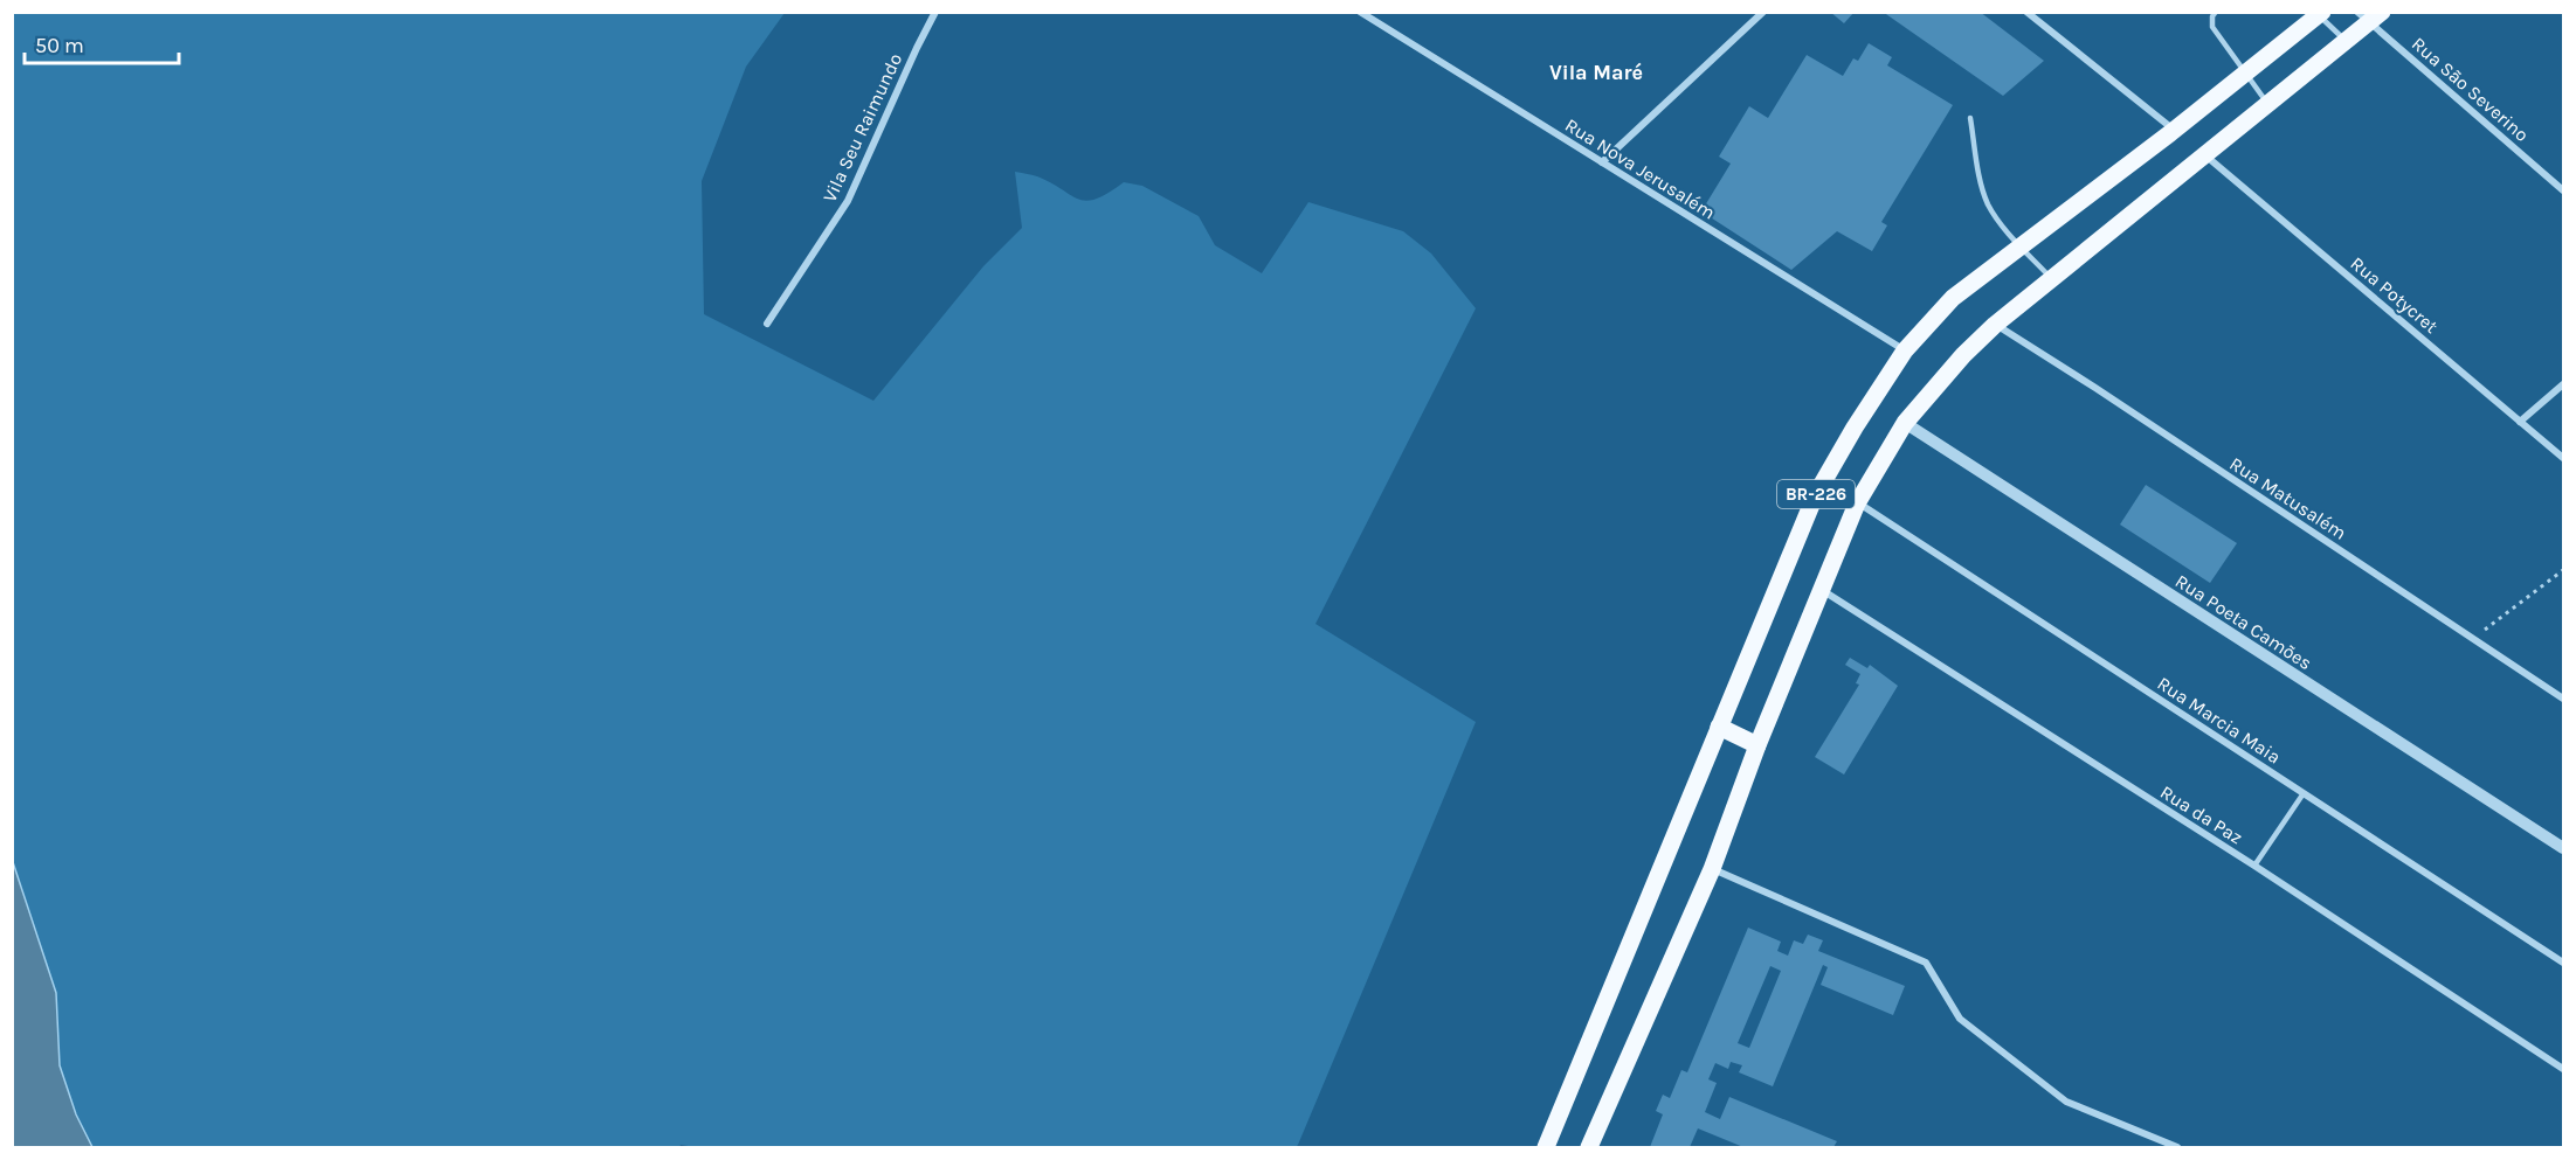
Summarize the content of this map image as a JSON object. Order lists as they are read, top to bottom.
{
  "streets": {
    "main road": ["BR-226"],
    "street": [
      "Rua São Severino",
      "Vila Seu Raimundo",
      "Rua Nova Jerusalém",
      "Rua Potycret",
      "Rua Matusalém",
      "Rua Poeta Camões",
      "Rua Marcia Maia",
      "Rua da Paz"
    ]
  },
  "crossings": [
    ["Rua São Severino", "BR-226"],
    ["Rua Nova Jerusalém", "BR-226"],
    ["Rua Potycret", "BR-226"],
    ["BR-226", "Rua Matusalém"],
    ["BR-226", "Rua Poeta Camões"],
    ["BR-226", "Rua Marcia Maia"],
    ["BR-226", "Rua da Paz"]
  ],
  "districts": ["Vila Maré"],
  "scale_bar": "50 m"
}
